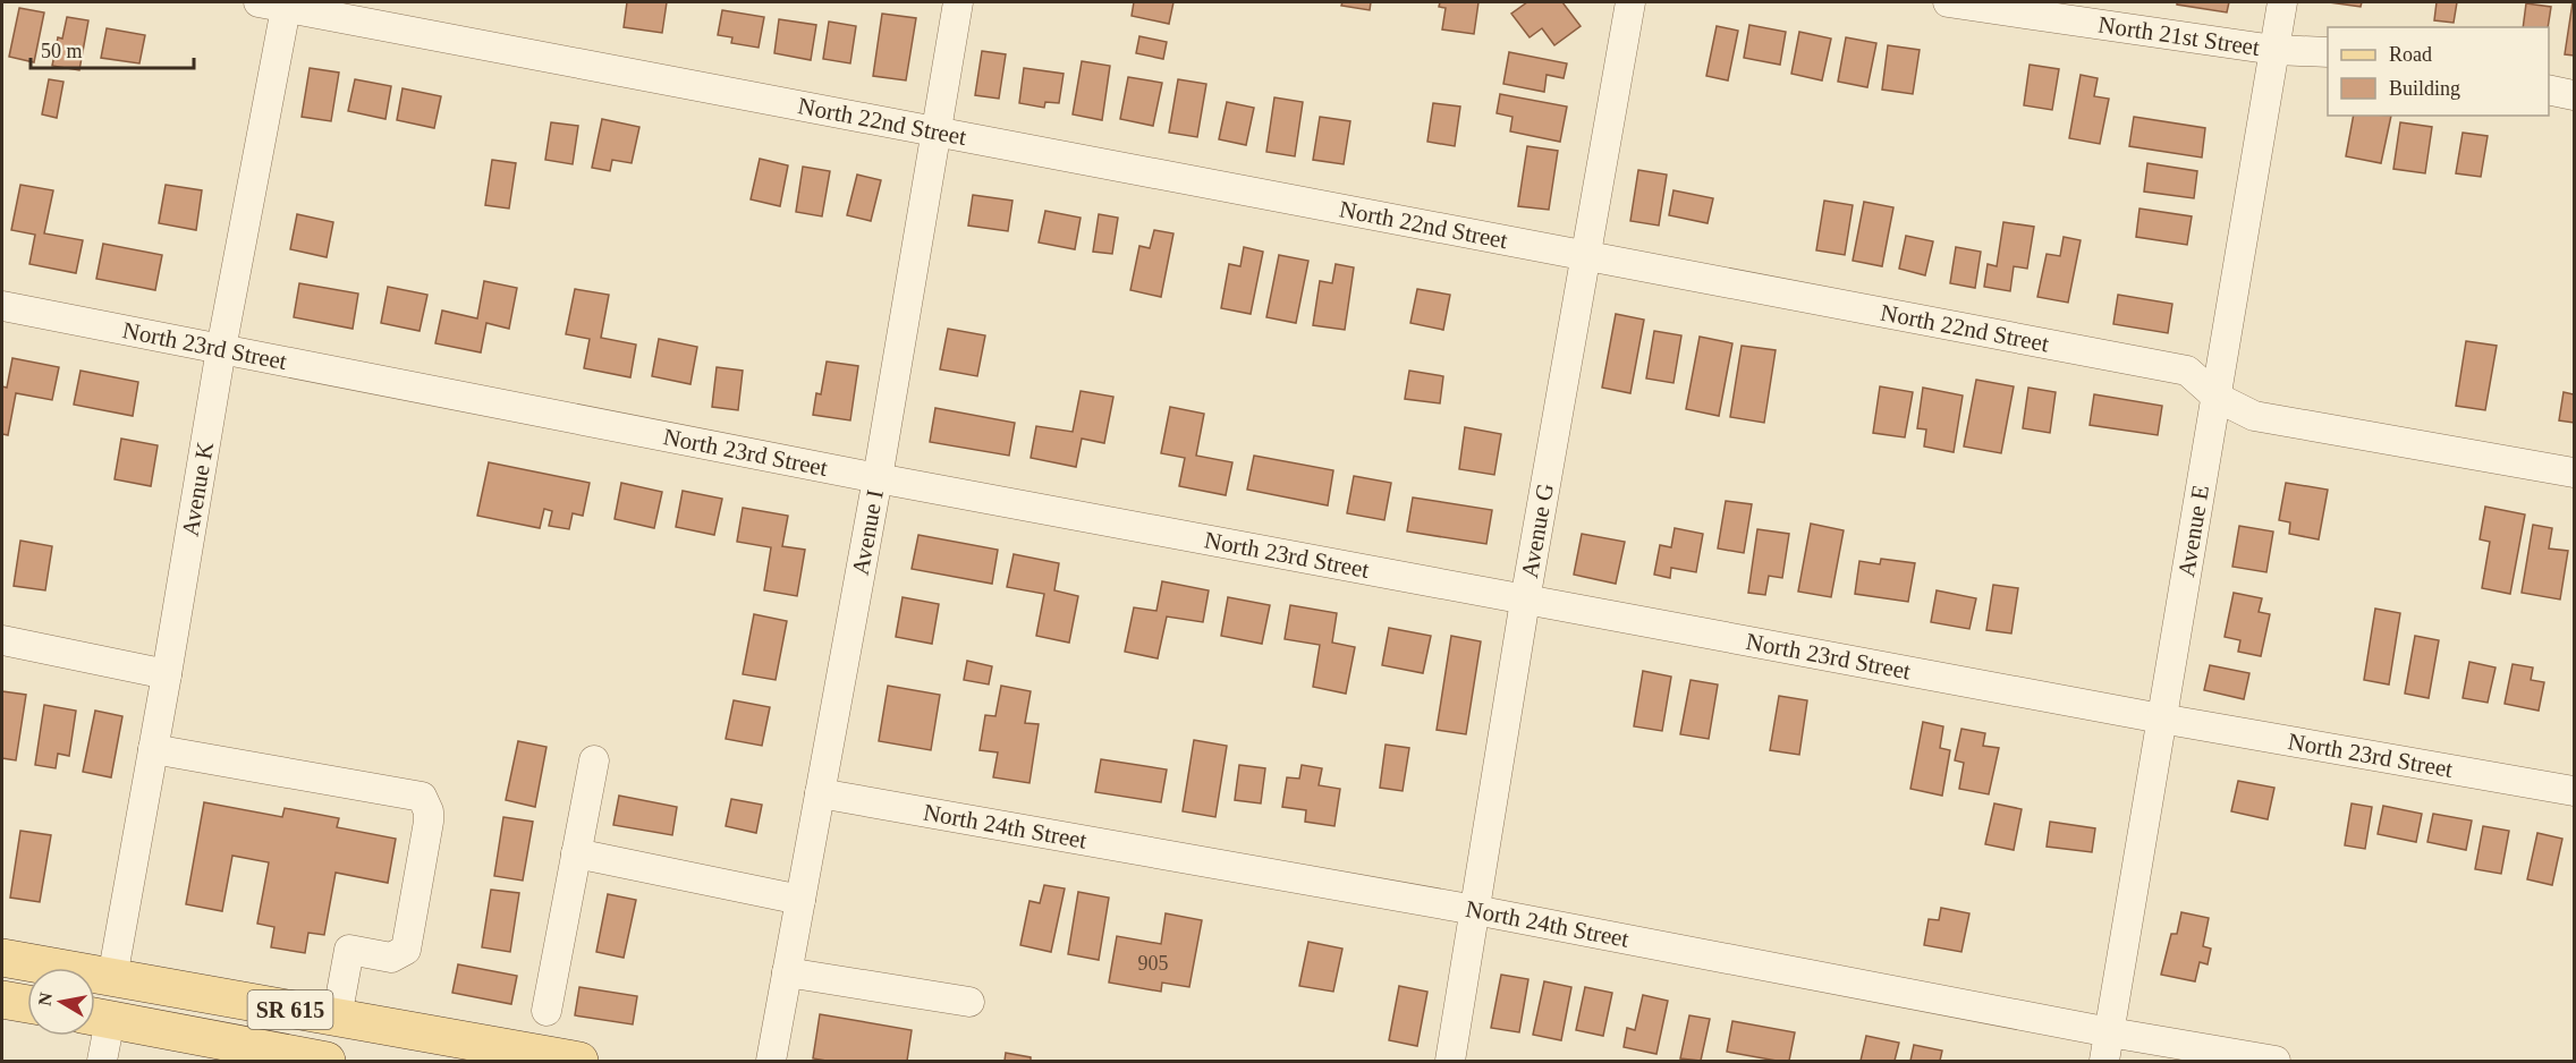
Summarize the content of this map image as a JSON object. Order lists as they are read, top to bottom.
{
  "streets": {
    "main road": ["SR 615"],
    "street": [
      "North 21st Street",
      "North 22nd Street",
      "North 23rd Street",
      "Avenue K",
      "Avenue G",
      "Avenue E",
      "Avenue I",
      "North 24th Street"
    ]
  },
  "crossings": [
    ["North 21st Street", "Avenue E"],
    ["North 22nd Street", "Avenue K"],
    ["North 22nd Street", "Avenue G"],
    ["North 22nd Street", "Avenue E"],
    ["North 22nd Street", "Avenue I"],
    ["North 23rd Street", "Avenue K"],
    ["North 23rd Street", "Avenue G"],
    ["North 23rd Street", "Avenue E"],
    ["North 23rd Street", "Avenue I"],
    ["Avenue K", "SR 615"],
    ["Avenue G", "North 24th Street"],
    ["Avenue E", "North 24th Street"],
    ["Avenue I", "North 24th Street"]
  ],
  "house_numbers": ["905"],
  "legend": ["Road", "Building"],
  "scale_bar": "50 m",
  "north": "left"
}
